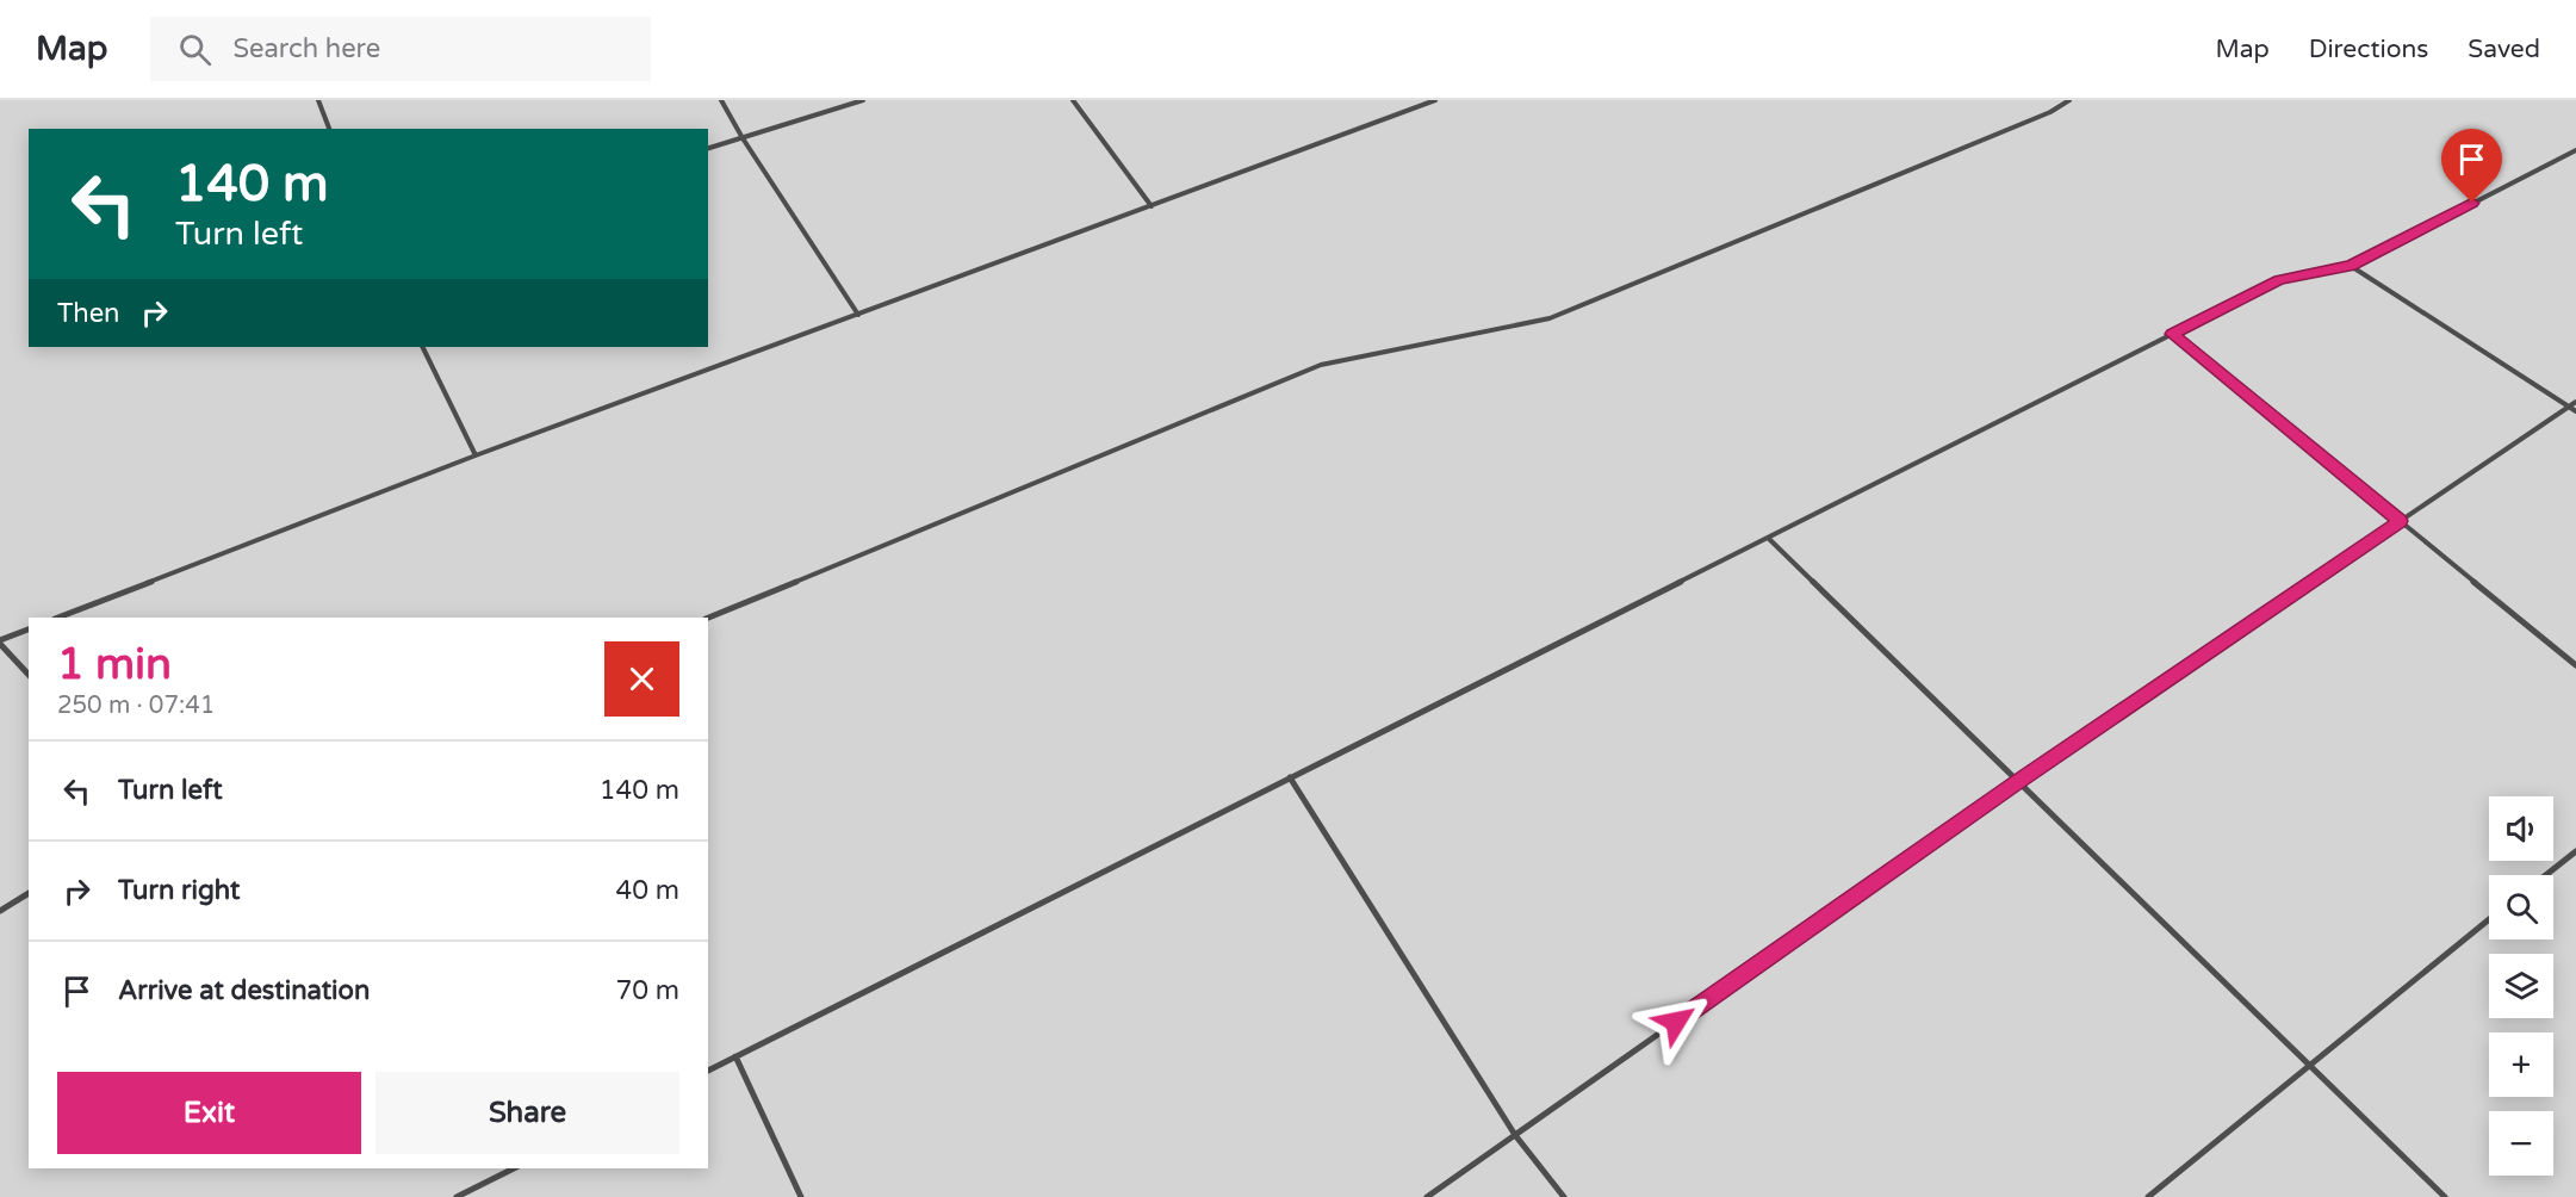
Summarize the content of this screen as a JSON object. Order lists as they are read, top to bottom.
{
  "page": {
    "header": "Map",
    "search": "Search here",
    "nav": ["Map", "Directions", "Saved"],
    "turn": ["140 m", "Turn left"],
    "then": "Then",
    "heading": ["1 min", "250 m · 07:41"],
    "list": [
      {
        "name": "Turn left",
        "value": "140 m"
      },
      {
        "name": "Turn right",
        "value": "40 m"
      },
      {
        "name": "Arrive at destination",
        "value": "70 m"
      }
    ],
    "map_buttons": ["+", "−"],
    "buttons": ["Exit", "Share"]
  }
}
